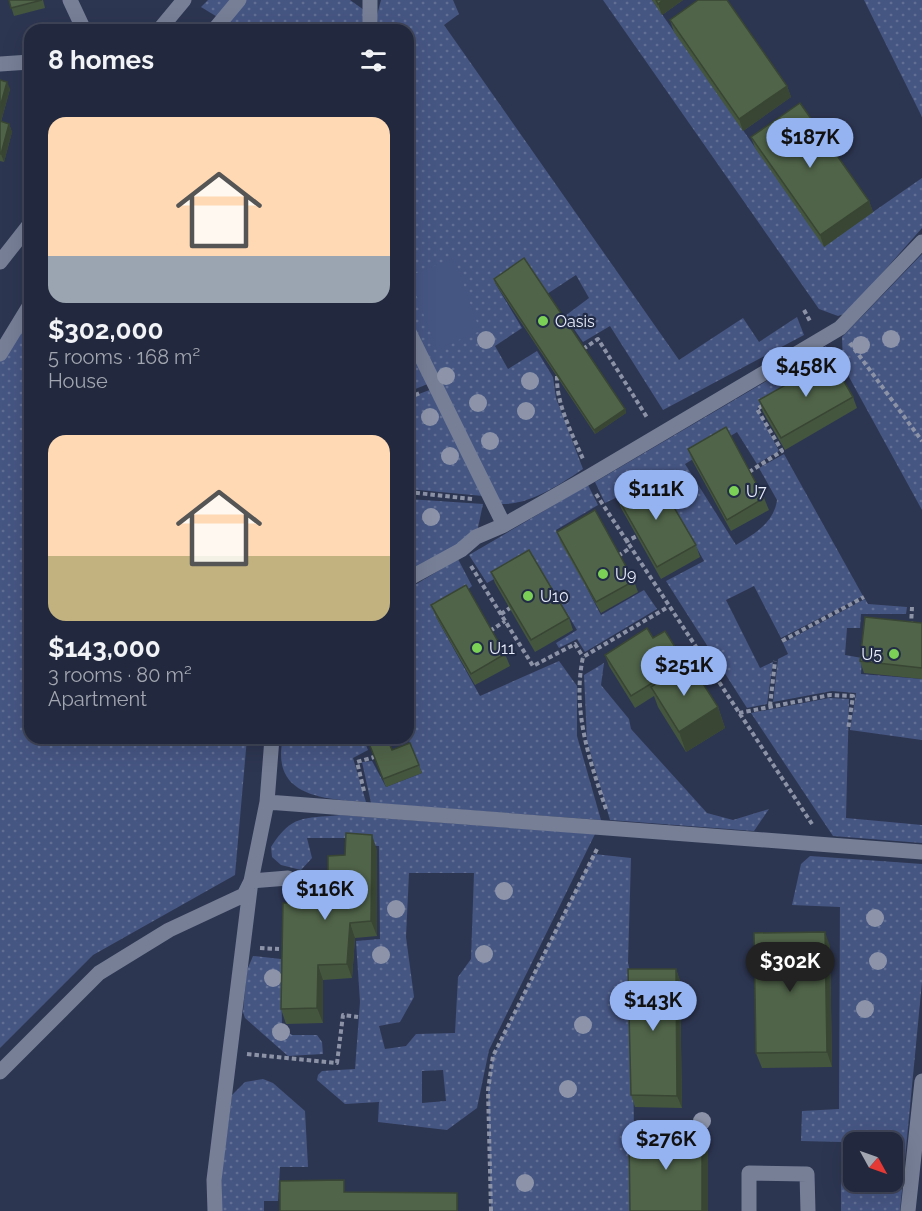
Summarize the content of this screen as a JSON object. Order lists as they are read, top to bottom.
{
  "places": [
    "Oasis",
    "U7",
    "U9",
    "U10",
    "U11",
    "U5"
  ],
  "north": "bottom right",
  "page": {
    "heading": "8 homes",
    "list": [
      {
        "name": "$302,000",
        "note": "5 rooms · 168 m² · House"
      },
      {
        "name": "$143,000",
        "note": "3 rooms · 80 m² · Apartment"
      }
    ],
    "price": [
      "$187K",
      "$458K",
      "$111K",
      "$251K",
      "$116K",
      "$302K",
      "$143K",
      "$276K"
    ]
  }
}
